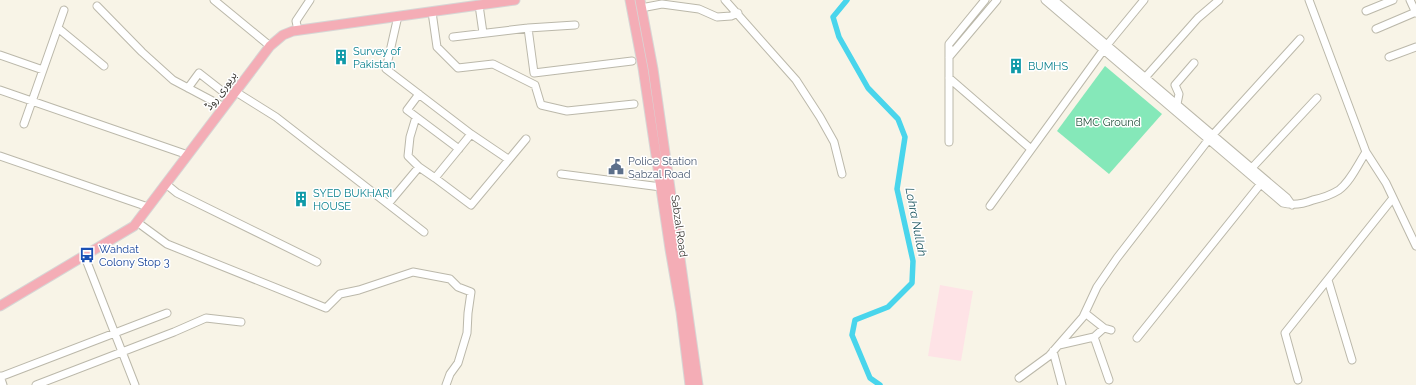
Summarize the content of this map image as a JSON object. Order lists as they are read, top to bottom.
{
  "streets": {
    "main road": ["بریوری روڈ", "Sabzal Road"]
  },
  "water": ["Lohra Nullah"],
  "parks": ["BMC Ground"],
  "places": {
    "building": ["Survey of Pakistan", "BUMHS", "SYED BUKHARI HOUSE"],
    "public building": ["Police Station Sabzal Road"],
    "bus stop": ["Wahdat Colony Stop 3"]
  }
}
